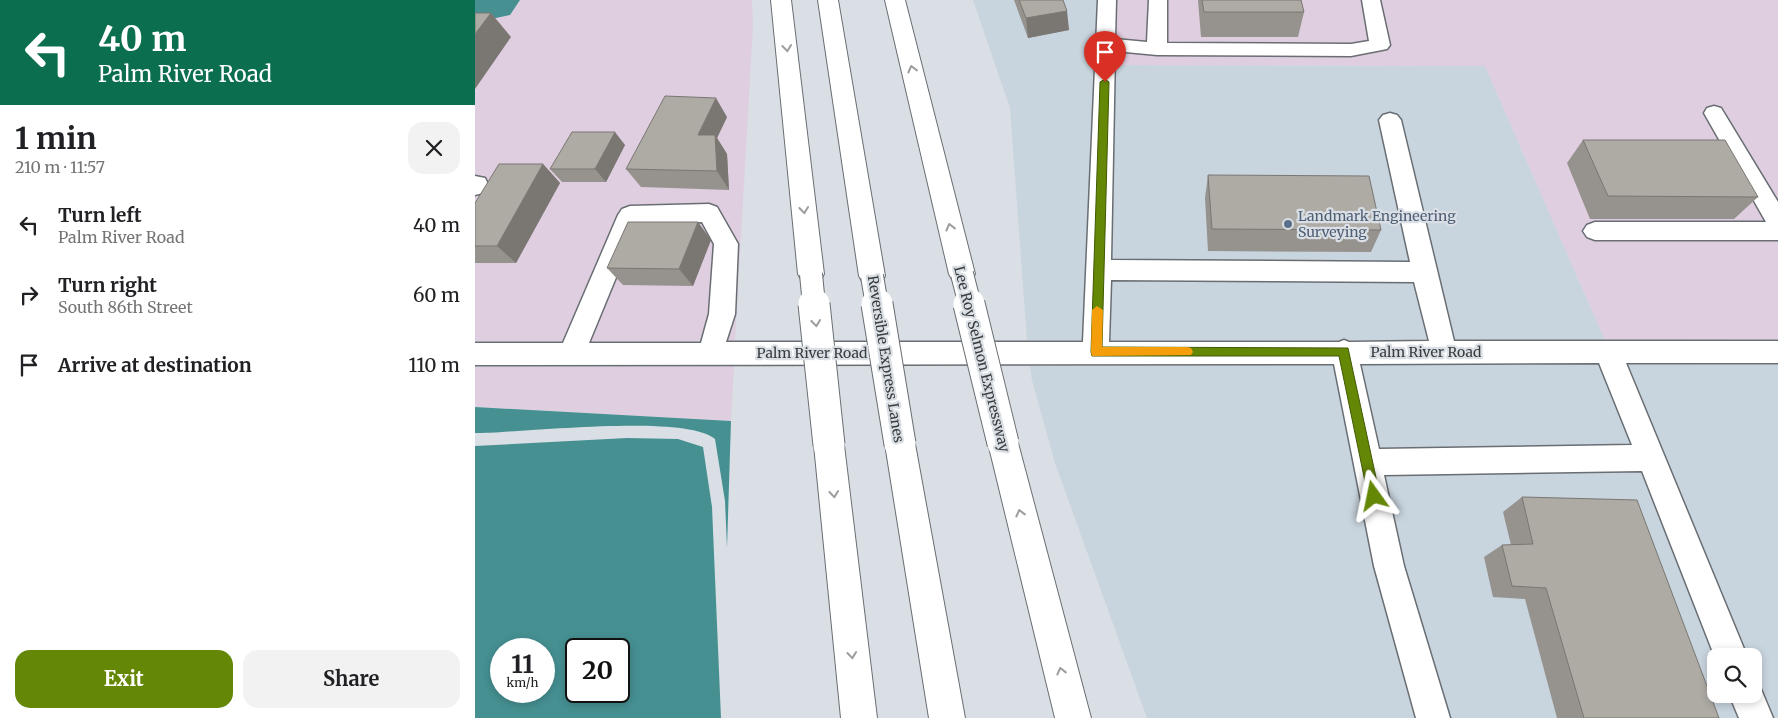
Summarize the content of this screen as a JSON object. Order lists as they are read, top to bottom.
{
  "streets": {
    "highway": ["Reversible Express Lanes", "Lee Roy Selmon Expressway"],
    "street": ["Palm River Road"]
  },
  "places": ["Landmark Engineering Surveying"],
  "page": {
    "turn": ["40 m", "Palm River Road"],
    "heading": ["1 min", "210 m · 11:57"],
    "list": [
      {
        "name": "Turn left",
        "note": "Palm River Road",
        "value": "40 m"
      },
      {
        "name": "Turn right",
        "note": "South 86th Street",
        "value": "60 m"
      },
      {
        "name": "Arrive at destination",
        "value": "110 m"
      }
    ],
    "speed": "11 km/h",
    "limit": "20",
    "buttons": ["Exit", "Share"]
  }
}
